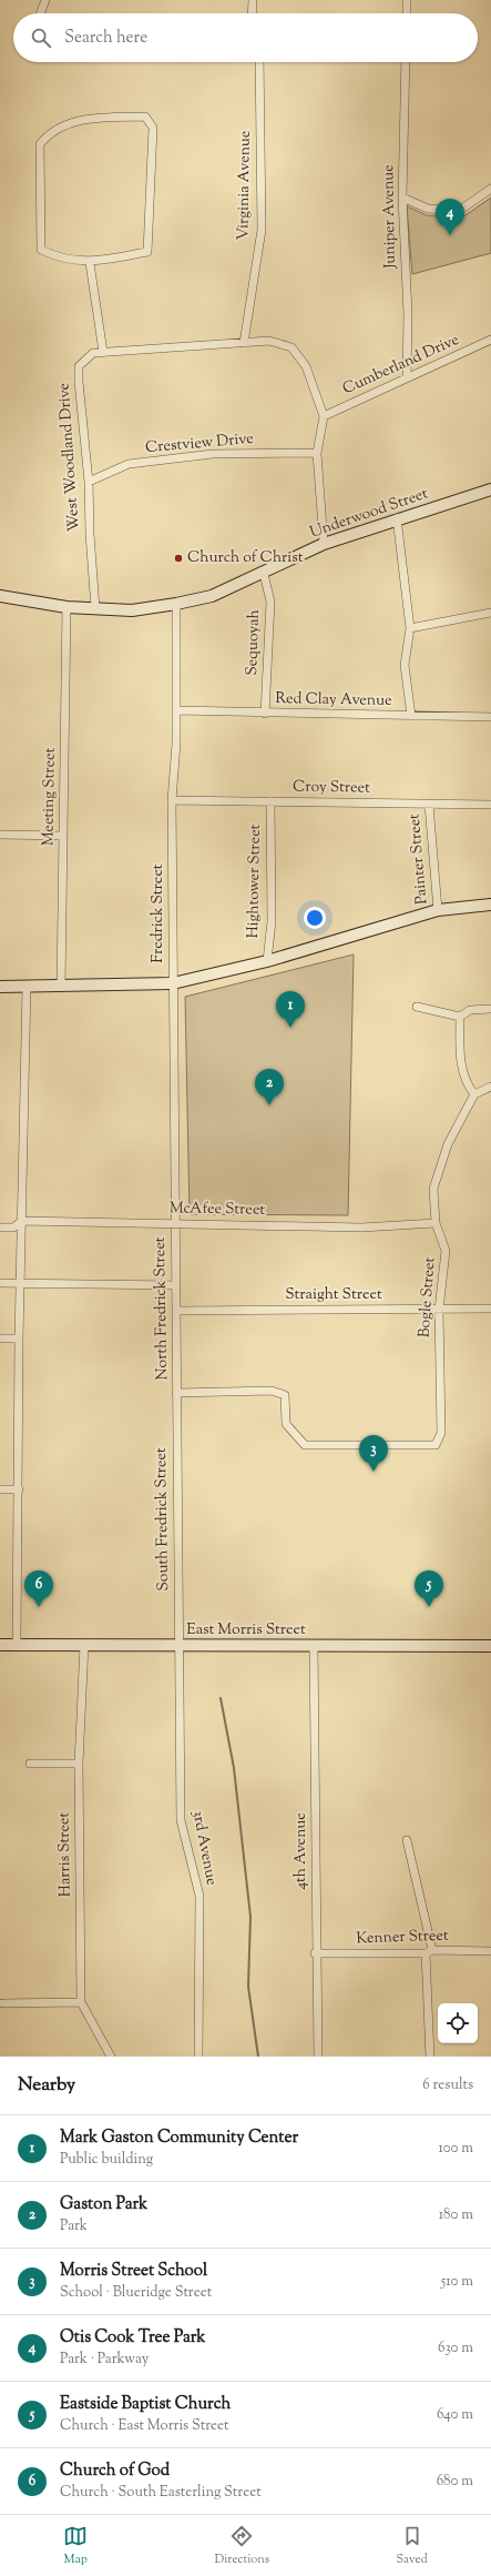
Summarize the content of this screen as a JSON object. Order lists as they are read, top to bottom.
{
  "streets": {
    "street": [
      "Virginia Avenue",
      "Juniper Avenue",
      "Cumberland Drive",
      "Crestview Drive",
      "West Woodland Drive",
      "Underwood Street",
      "Sequoyah",
      "Red Clay Avenue",
      "Croy Street",
      "Meeting Street",
      "Painter Street",
      "Hightower Street",
      "Fredrick Street",
      "McAfee Street",
      "Straight Street",
      "Bogle Street",
      "North Fredrick Street",
      "South Fredrick Street",
      "East Morris Street",
      "3rd Avenue",
      "4th Avenue",
      "Harris Street",
      "Kenner Street"
    ]
  },
  "crossings": [
    ["Virginia Avenue", "West Woodland Drive"],
    ["Juniper Avenue", "Cumberland Drive"],
    ["Cumberland Drive", "West Woodland Drive"],
    ["Crestview Drive", "West Woodland Drive"],
    ["West Woodland Drive", "Underwood Street"],
    ["Underwood Street", "Sequoyah"],
    ["Underwood Street", "Meeting Street"],
    ["Underwood Street", "Fredrick Street"],
    ["Sequoyah", "Red Clay Avenue"],
    ["Red Clay Avenue", "Fredrick Street"],
    ["Croy Street", "Painter Street"],
    ["Croy Street", "Hightower Street"],
    ["Croy Street", "Fredrick Street"],
    ["Fredrick Street", "McAfee Street"],
    ["Fredrick Street", "North Fredrick Street"],
    ["McAfee Street", "Bogle Street"],
    ["McAfee Street", "North Fredrick Street"],
    ["Straight Street", "Bogle Street"],
    ["Straight Street", "North Fredrick Street"],
    ["Bogle Street", "North Fredrick Street"],
    ["Bogle Street", "South Fredrick Street"],
    ["North Fredrick Street", "South Fredrick Street"],
    ["South Fredrick Street", "East Morris Street"],
    ["South Fredrick Street", "3rd Avenue"],
    ["East Morris Street", "3rd Avenue"],
    ["East Morris Street", "4th Avenue"],
    ["East Morris Street", "Harris Street"],
    ["4th Avenue", "Kenner Street"]
  ],
  "places": ["Church of Christ"],
  "page": {
    "search": "Search here",
    "pins": [
      "4",
      "1",
      "2",
      "3",
      "5",
      "6"
    ],
    "heading": ["Nearby", "6 results"],
    "list": [
      {
        "mark": "1",
        "name": "Mark Gaston Community Center",
        "note": "Public building",
        "value": "100 m"
      },
      {
        "mark": "2",
        "name": "Gaston Park",
        "note": "Park",
        "value": "180 m"
      },
      {
        "mark": "3",
        "name": "Morris Street School",
        "note": "School · Blueridge Street",
        "value": "510 m"
      },
      {
        "mark": "4",
        "name": "Otis Cook Tree Park",
        "note": "Park · Parkway",
        "value": "630 m"
      },
      {
        "mark": "5",
        "name": "Eastside Baptist Church",
        "note": "Church · East Morris Street",
        "value": "640 m"
      },
      {
        "mark": "6",
        "name": "Church of God",
        "note": "Church · South Easterling Street",
        "value": "680 m"
      }
    ],
    "nav": ["Map", "Directions", "Saved"]
  }
}
